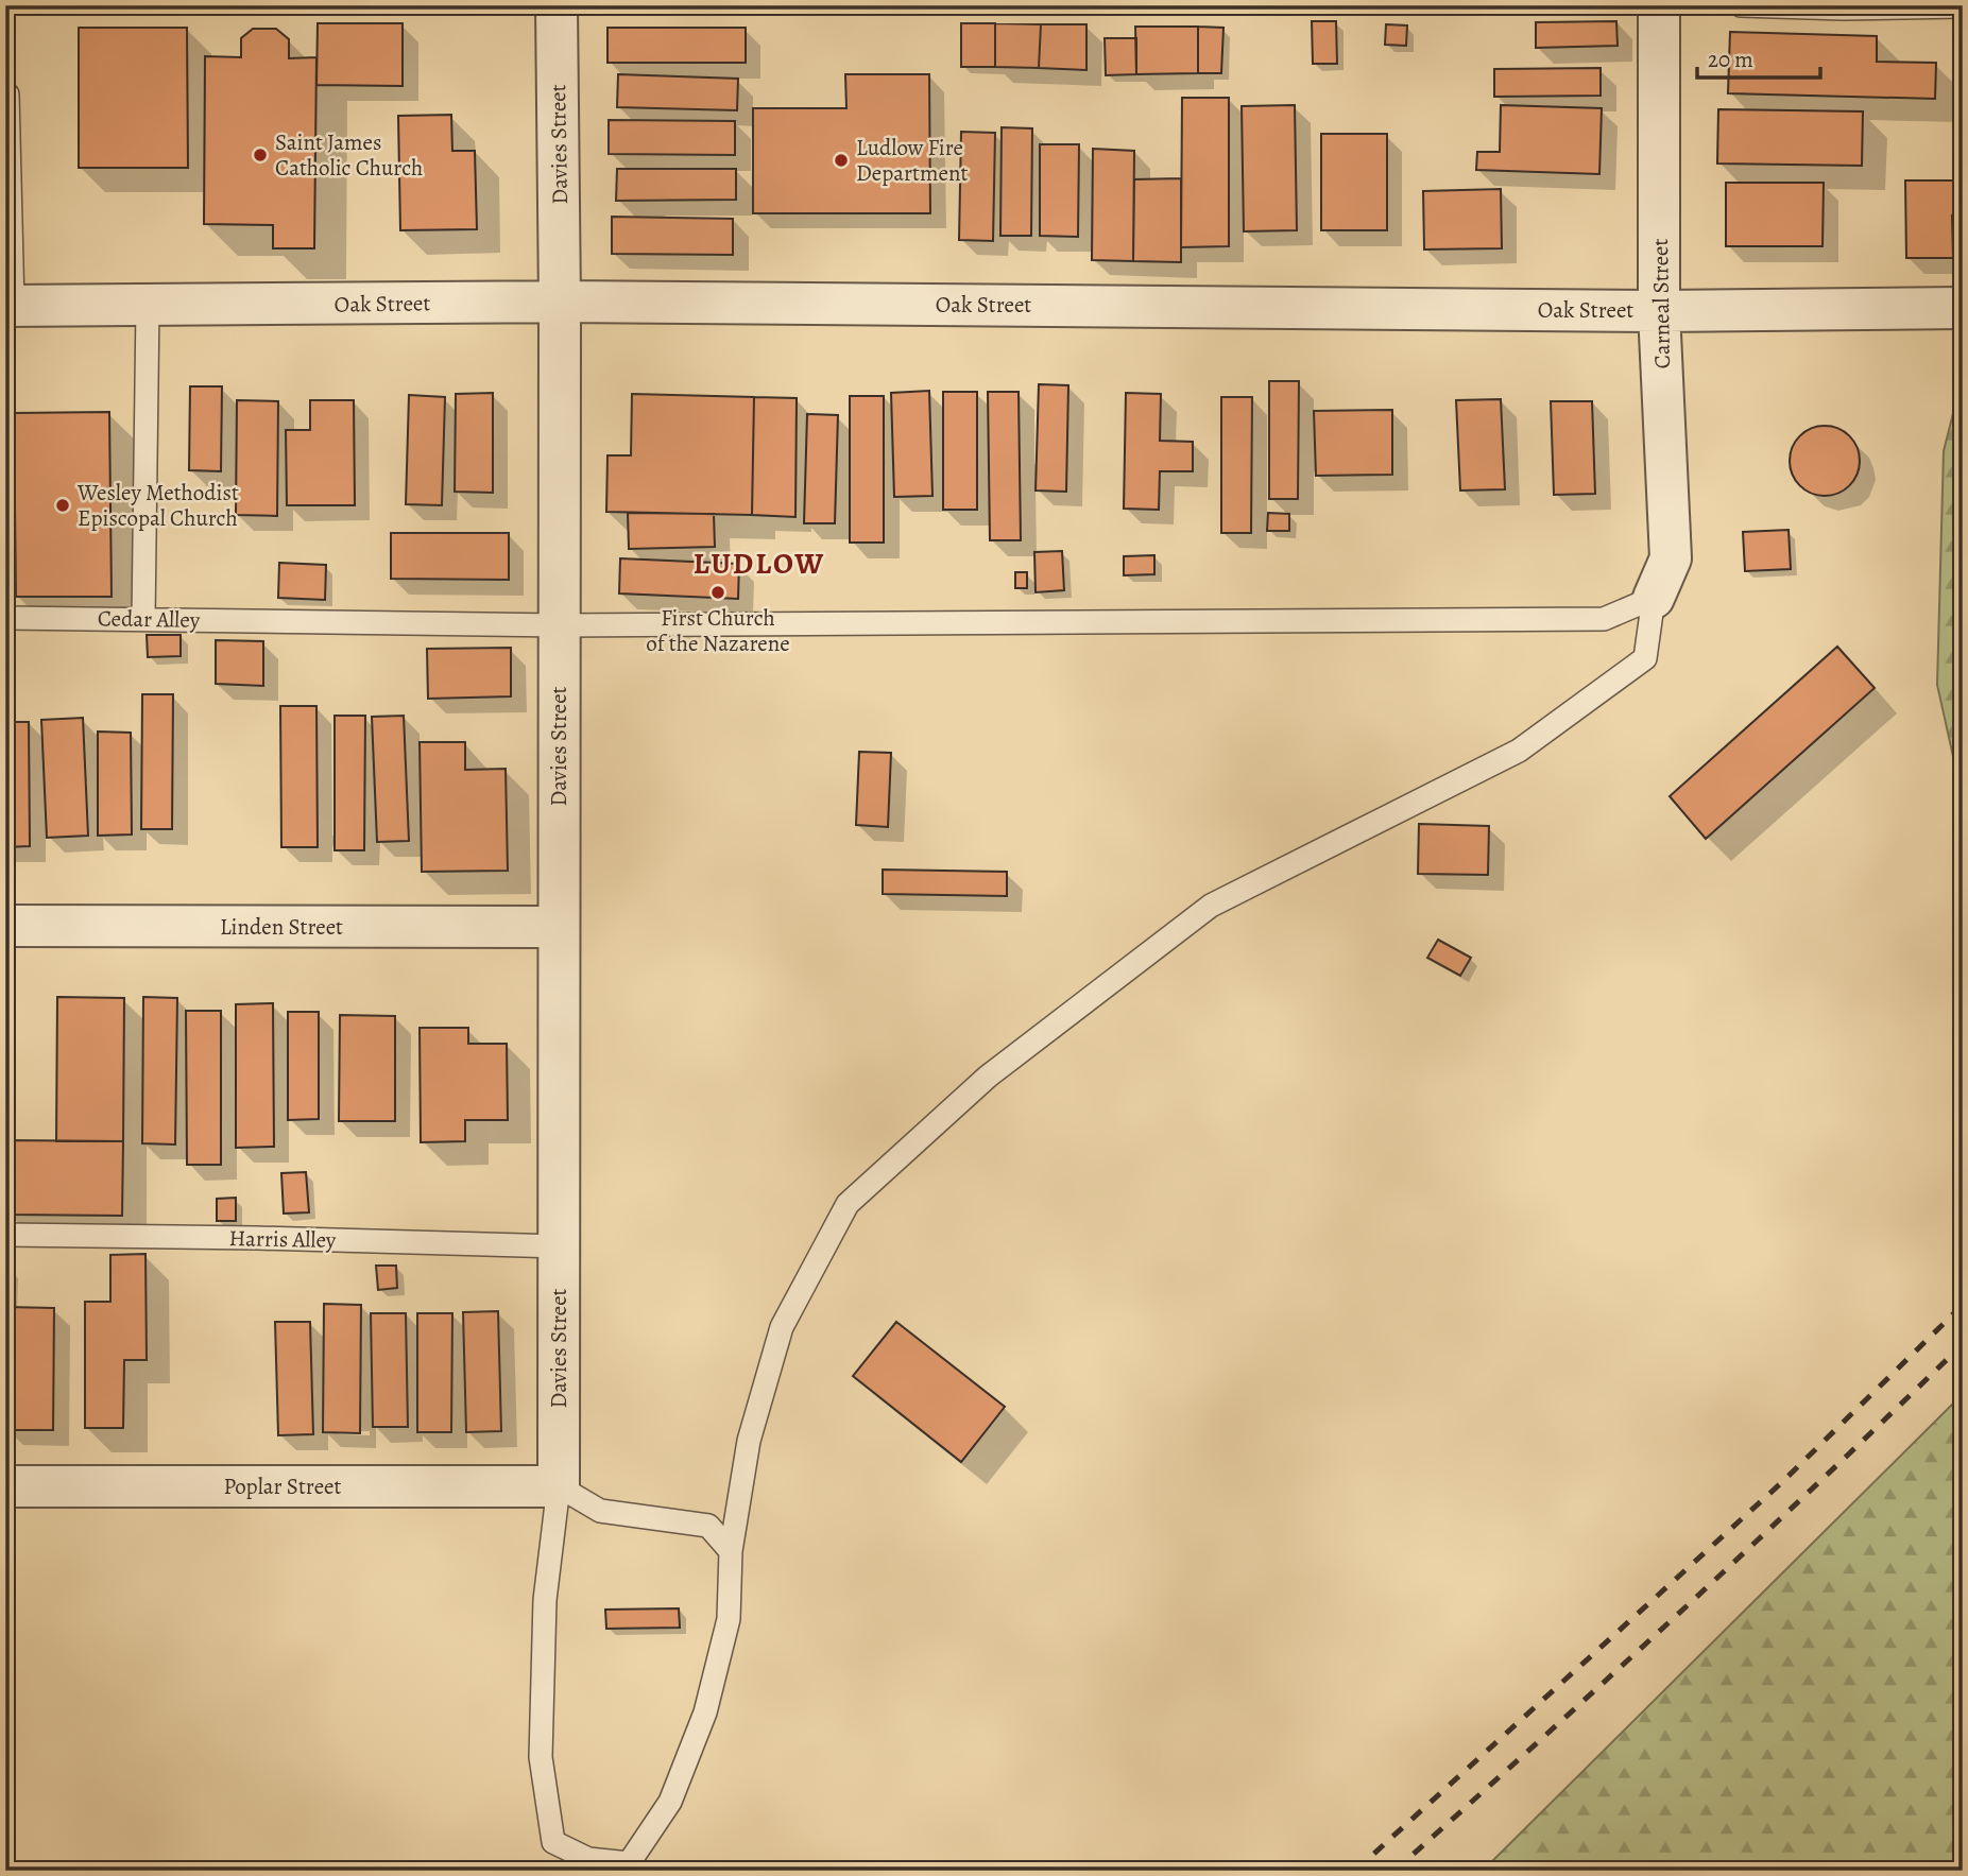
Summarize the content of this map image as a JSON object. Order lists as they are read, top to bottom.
{
  "streets": {
    "street": [
      "Davies Street",
      "Oak Street",
      "Carneal Street",
      "Linden Street",
      "Poplar Street"
    ],
    "lane": ["Cedar Alley", "Harris Alley"]
  },
  "crossings": [
    ["Davies Street", "Oak Street"],
    ["Davies Street", "Cedar Alley"],
    ["Davies Street", "Linden Street"],
    ["Davies Street", "Harris Alley"],
    ["Davies Street", "Poplar Street"],
    ["Oak Street", "Carneal Street"],
    ["Carneal Street", "Cedar Alley"]
  ],
  "districts": ["LUDLOW"],
  "places": [
    "Saint James Catholic Church",
    "Ludlow Fire Department",
    "Wesley Methodist Episcopal Church",
    "First Church of the Nazarene"
  ],
  "scale_bar": "20 m"
}
